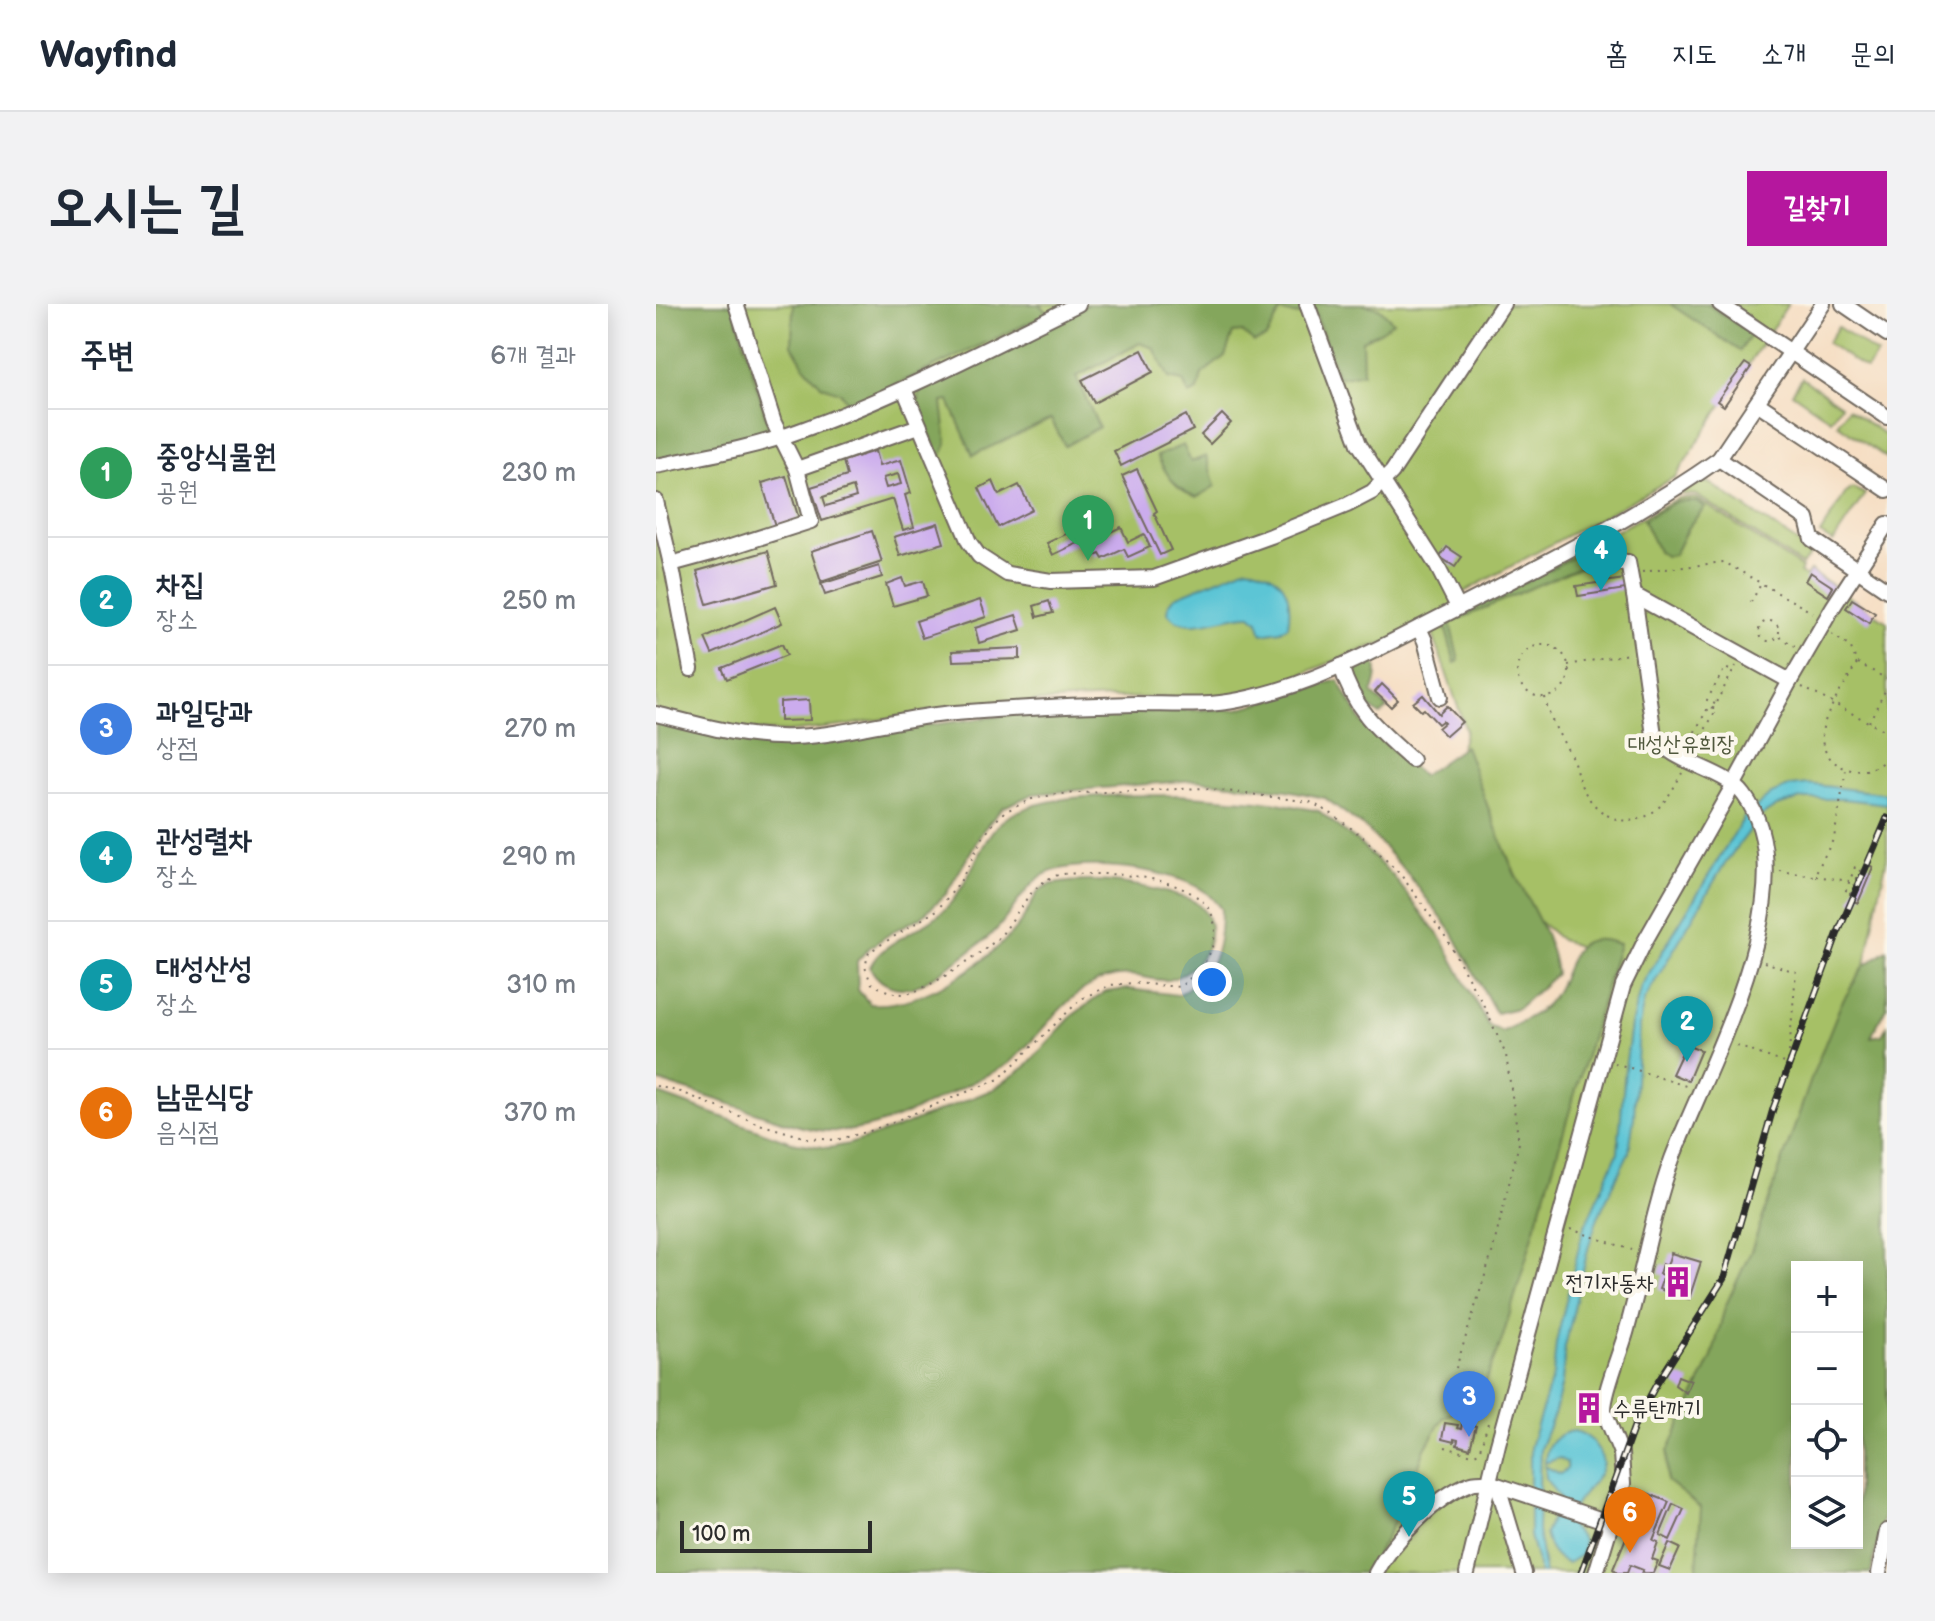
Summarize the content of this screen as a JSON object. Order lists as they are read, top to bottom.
{
  "parks": ["대성산유희장"],
  "places": {
    "building": ["전기자동차", "수류탄까기"]
  },
  "scale_bar": "100 m",
  "page": {
    "header": "Wayfind",
    "nav": [
      "홈",
      "지도",
      "소개",
      "문의"
    ],
    "buttons": "길찾기",
    "title": "오시는 길",
    "heading": ["주변", "6개 결과"],
    "list": [
      {
        "mark": "1",
        "name": "중앙식물원",
        "note": "공원",
        "value": "230 m"
      },
      {
        "mark": "2",
        "name": "차집",
        "note": "장소",
        "value": "250 m"
      },
      {
        "mark": "3",
        "name": "과일당과",
        "note": "상점",
        "value": "270 m"
      },
      {
        "mark": "4",
        "name": "관성렬차",
        "note": "장소",
        "value": "290 m"
      },
      {
        "mark": "5",
        "name": "대성산성",
        "note": "장소",
        "value": "310 m"
      },
      {
        "mark": "6",
        "name": "남문식당",
        "note": "음식점",
        "value": "370 m"
      }
    ],
    "pins": [
      "1",
      "4",
      "2",
      "3",
      "5",
      "6"
    ],
    "map_buttons": ["+", "−"],
    "scale": "100 m"
  }
}
